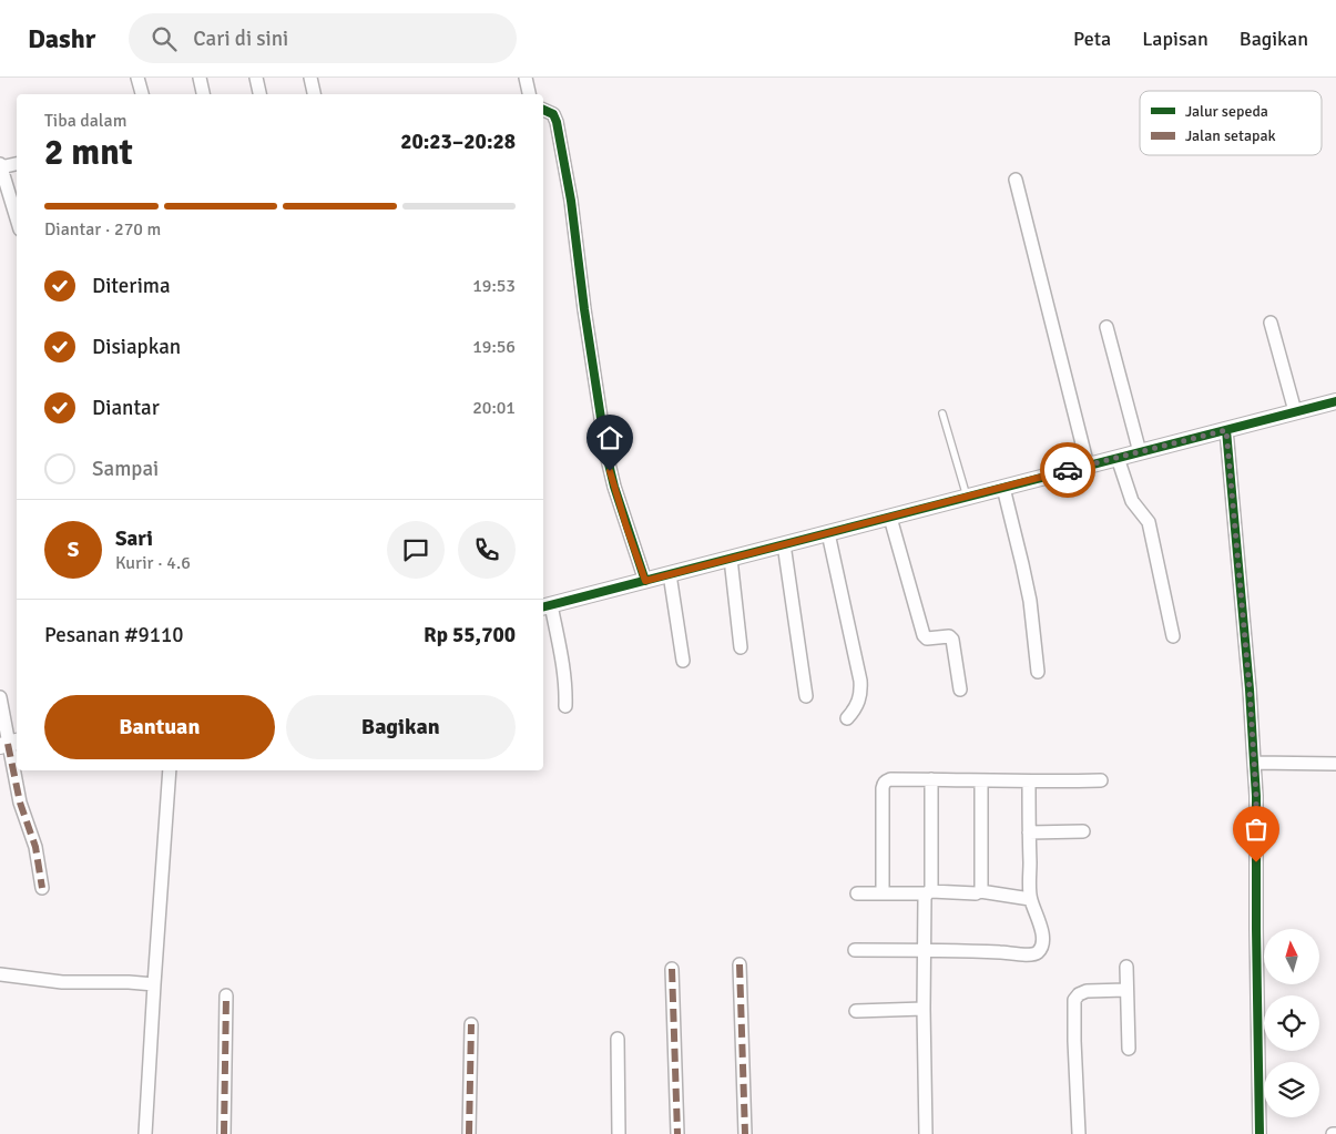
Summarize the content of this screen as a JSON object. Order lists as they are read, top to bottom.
{
  "legend": ["Jalur sepeda", "Jalan setapak"],
  "north": "top",
  "page": {
    "header": "Dashr",
    "search": "Cari di sini",
    "nav": ["Peta", "Lapisan", "Bagikan"],
    "heading": ["2 mnt", "Tiba dalam", "20:23–20:28"],
    "panel": [
      "Sari",
      "Kurir · 4.6",
      "Pesanan #9110",
      "Rp 55,700"
    ],
    "bar": "Diantar · 270 m",
    "list": [
      ["Diterima", "19:53"],
      ["Disiapkan", "19:56"],
      ["Diantar", "20:01"],
      "Sampai"
    ],
    "round": "S",
    "buttons": ["Bantuan", "Bagikan"]
  }
}
